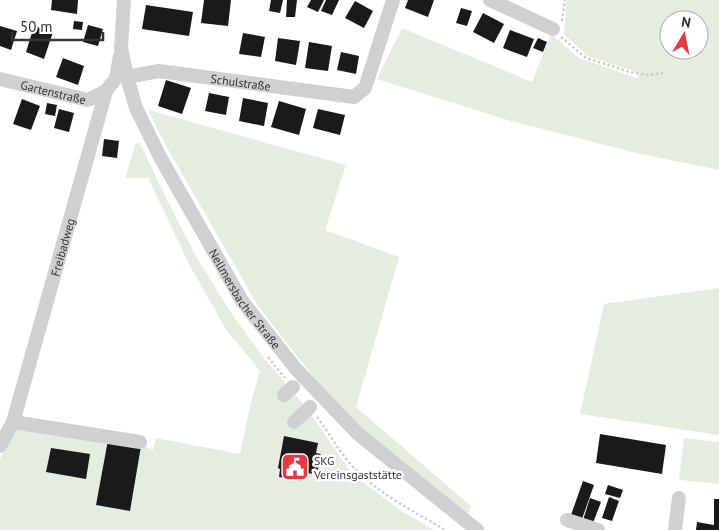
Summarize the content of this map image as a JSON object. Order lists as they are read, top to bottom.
{
  "streets": {
    "street": [
      "Schulstraße",
      "Gartenstraße",
      "Freibadweg",
      "Nellmersbacher Straße"
    ]
  },
  "crossings": [
    ["Schulstraße", "Nellmersbacher Straße"],
    ["Gartenstraße", "Freibadweg"],
    ["Freibadweg", "Nellmersbacher Straße"]
  ],
  "places": {
    "public building": ["SKG Vereinsgaststätte"]
  },
  "scale_bar": "50 m",
  "north": "top"
}
